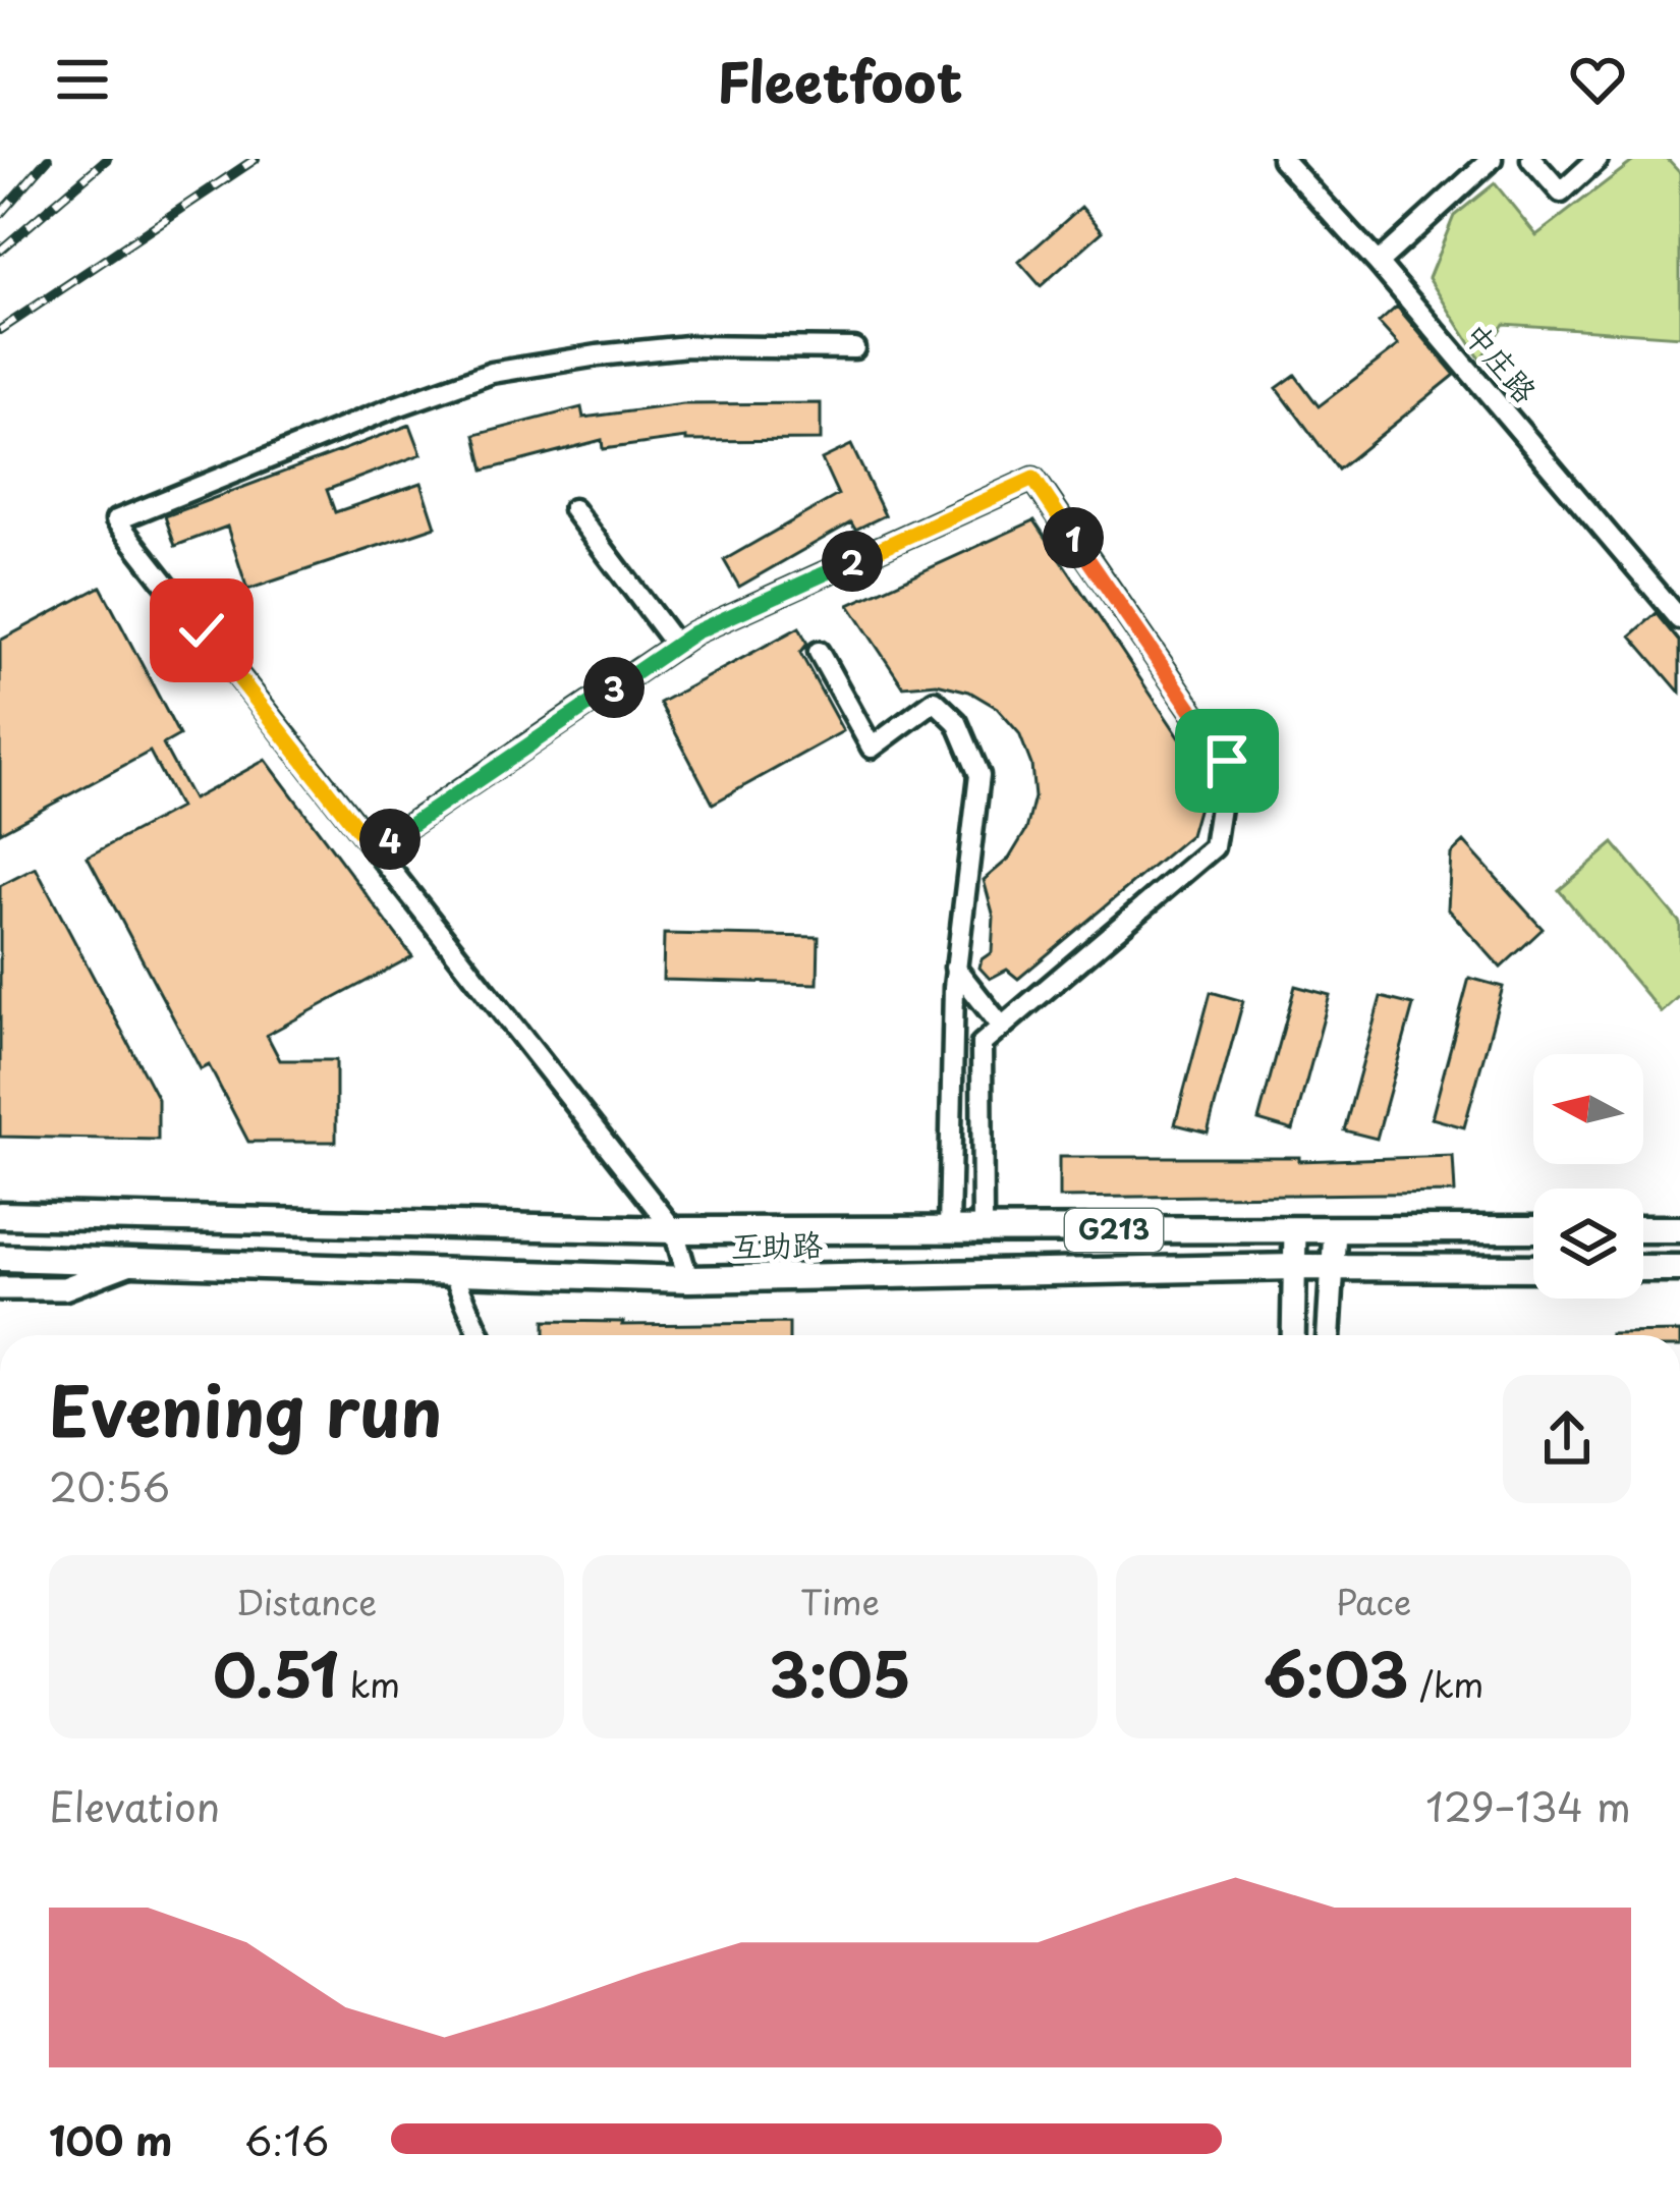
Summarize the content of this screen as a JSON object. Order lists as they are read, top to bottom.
{
  "streets": {
    "highway": ["G213", "互助路"],
    "street": ["中庄路"]
  },
  "north": "left",
  "page": {
    "header": "Fleetfoot",
    "pins": [
      "1",
      "2",
      "3",
      "4"
    ],
    "heading": ["Evening run", "20:56"],
    "stats": [
      ["Distance", "0.51 km"],
      ["Time", "3:05"],
      ["Pace", "6:03 /km"]
    ],
    "chart": ["Elevation", "129–134 m"],
    "list": [
      {
        "name": "100 m",
        "note": "6:16"
      }
    ]
  }
}
